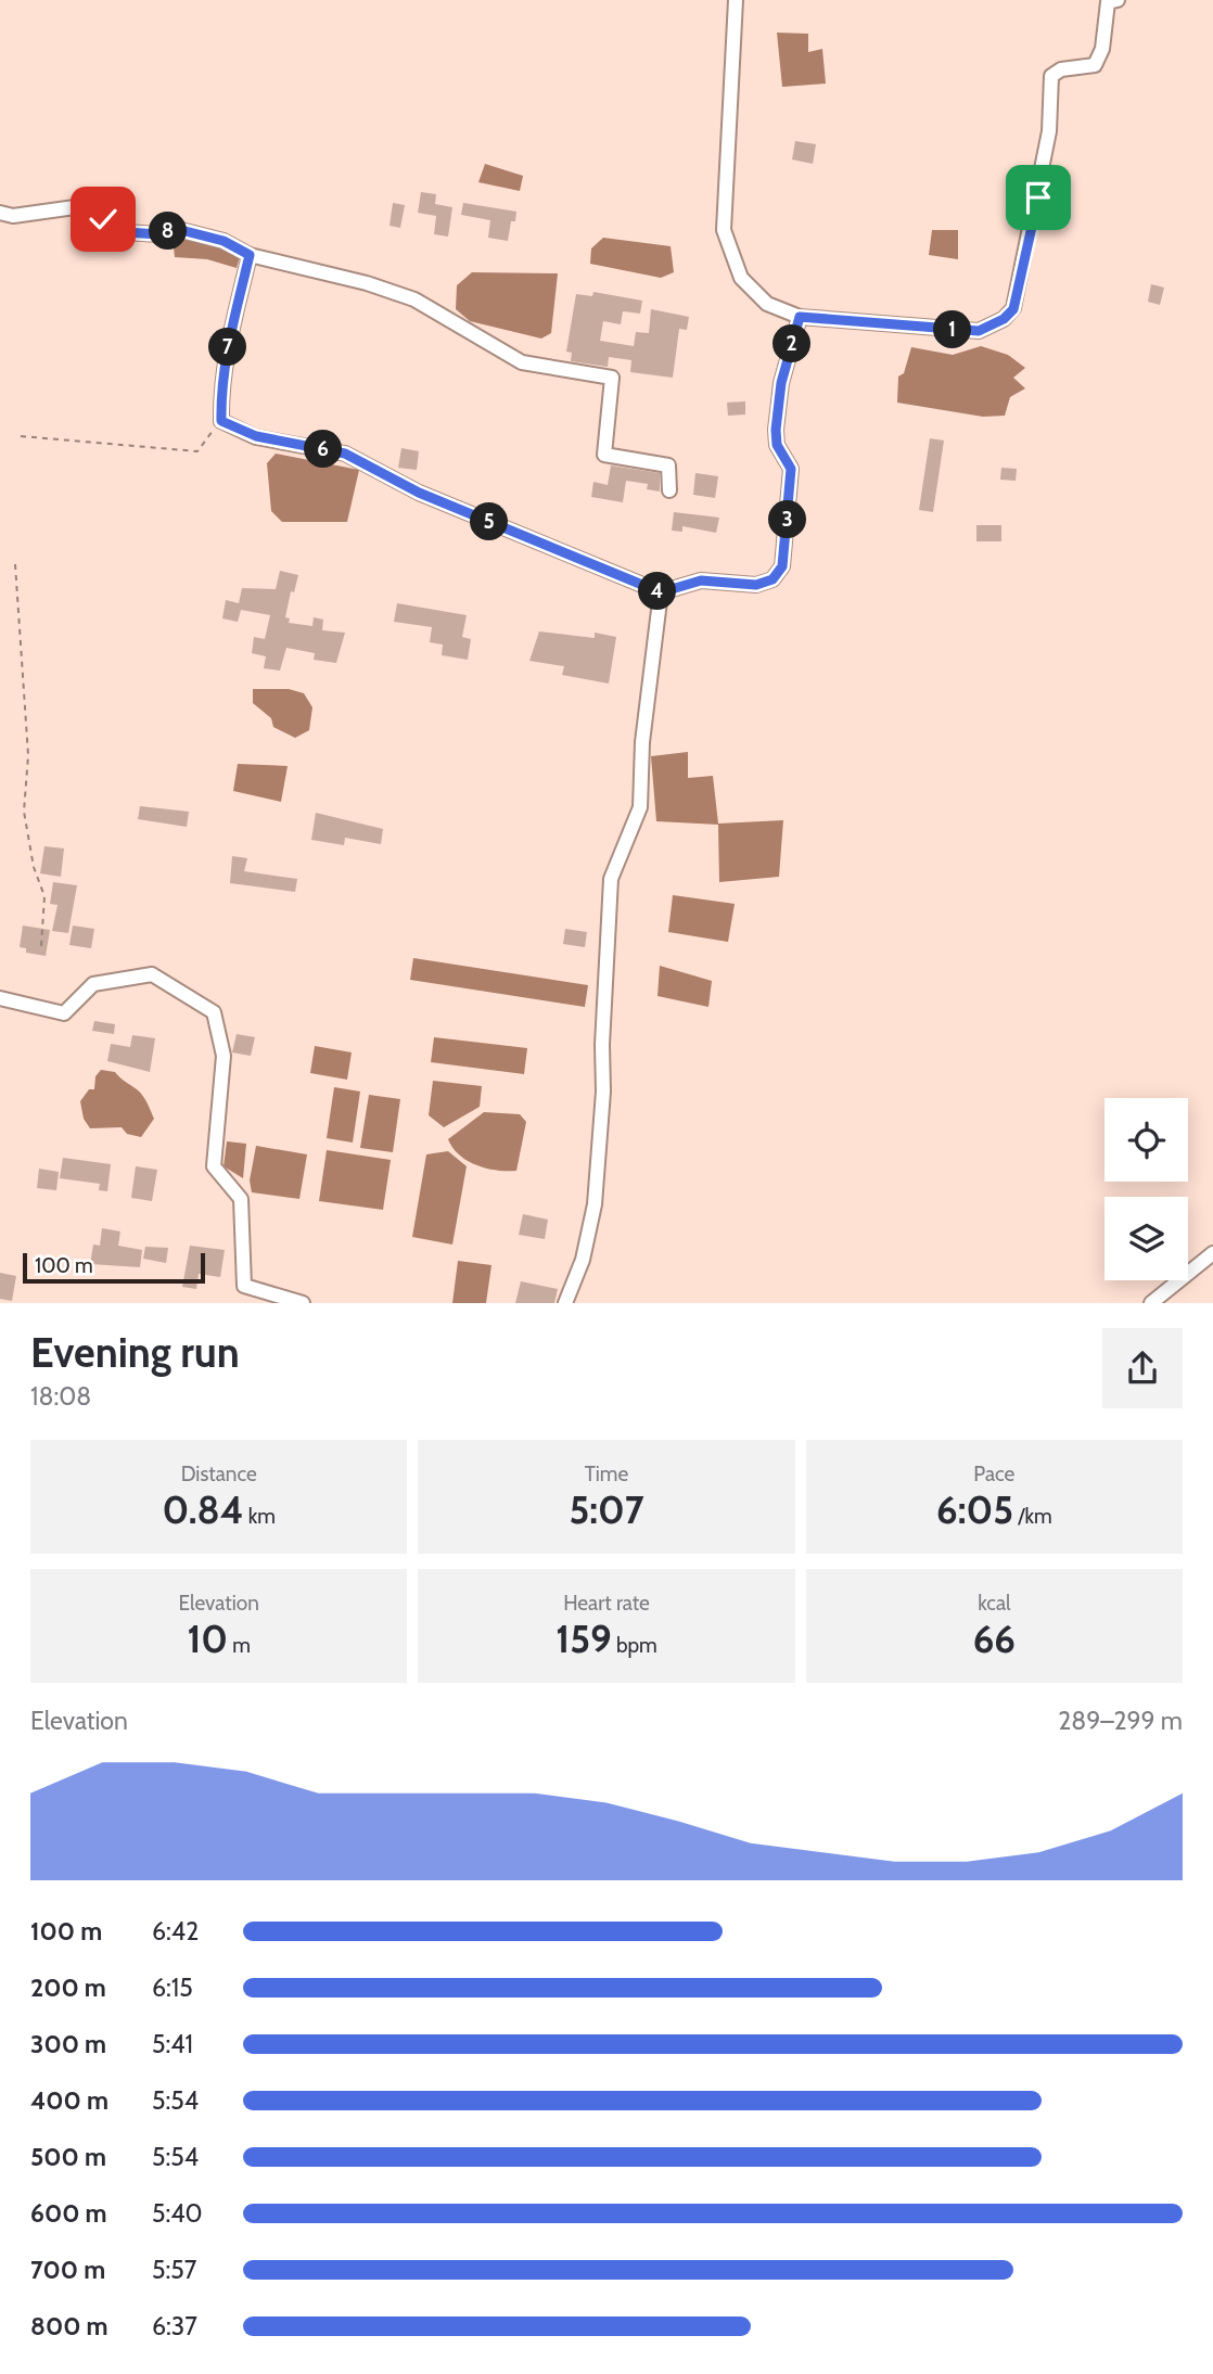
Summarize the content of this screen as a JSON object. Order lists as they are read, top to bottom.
{
  "scale_bar": "100 m",
  "page": {
    "pins": [
      "8",
      "1",
      "2",
      "7",
      "6",
      "3",
      "5",
      "4"
    ],
    "scale": "100 m",
    "heading": ["Evening run", "18:08"],
    "stats": [
      ["Distance", "0.84 km"],
      ["Time", "5:07"],
      ["Pace", "6:05 /km"],
      ["Elevation", "10 m"],
      ["Heart rate", "159 bpm"],
      ["kcal", "66"]
    ],
    "chart": ["Elevation", "289–299 m"],
    "list": [
      {
        "name": "100 m",
        "note": "6:42"
      },
      {
        "name": "200 m",
        "note": "6:15"
      },
      {
        "name": "300 m",
        "note": "5:41"
      },
      {
        "name": "400 m",
        "note": "5:54"
      },
      {
        "name": "500 m",
        "note": "5:54"
      },
      {
        "name": "600 m",
        "note": "5:40"
      },
      {
        "name": "700 m",
        "note": "5:57"
      },
      {
        "name": "800 m",
        "note": "6:37"
      }
    ]
  }
}
